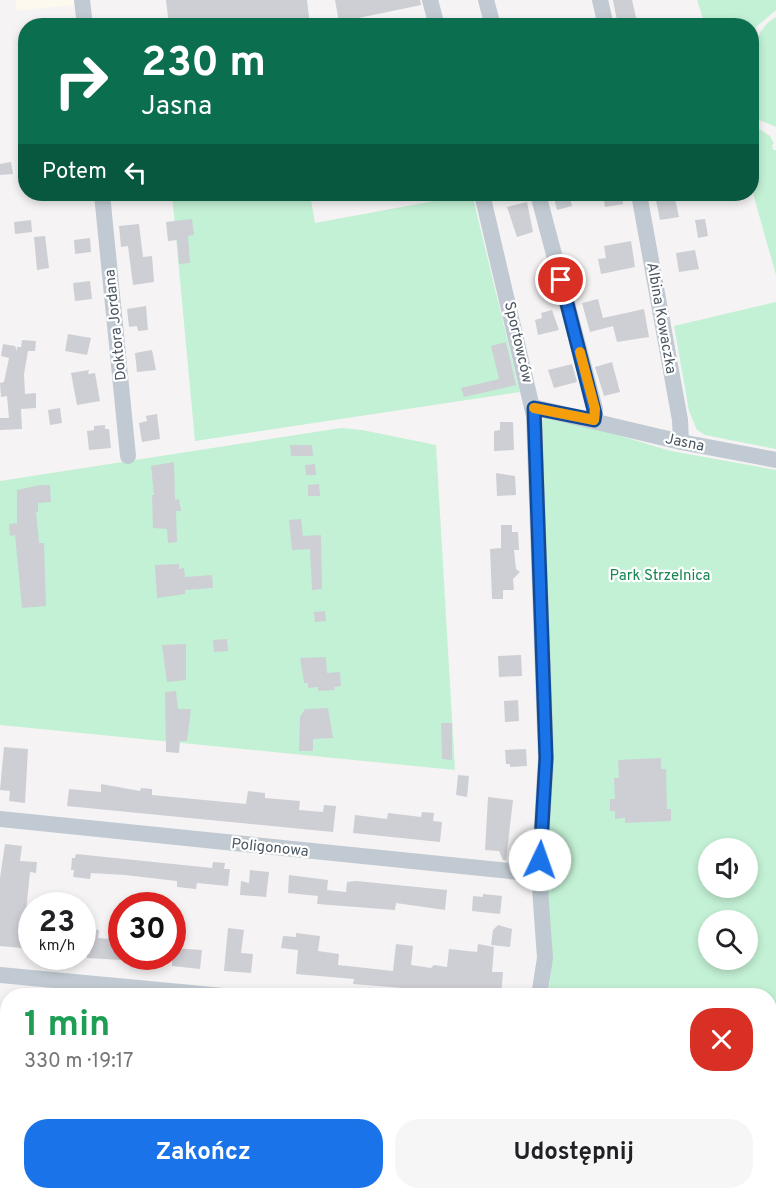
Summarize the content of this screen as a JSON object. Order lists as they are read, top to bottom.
{
  "streets": {
    "street": [
      "Albina Kowaczka",
      "Doktora Jordana",
      "Sportowców",
      "Jasna",
      "Poligonowa"
    ]
  },
  "crossings": [
    ["Albina Kowaczka", "Jasna"],
    ["Sportowców", "Jasna"],
    ["Sportowców", "Poligonowa"]
  ],
  "parks": ["Park Strzelnica"],
  "page": {
    "turn": ["230 m", "Jasna"],
    "then": "Potem",
    "speed": "23 km/h",
    "limit": "30",
    "heading": ["1 min", "330 m · 19:17"],
    "buttons": ["Zakończ", "Udostępnij"]
  }
}
